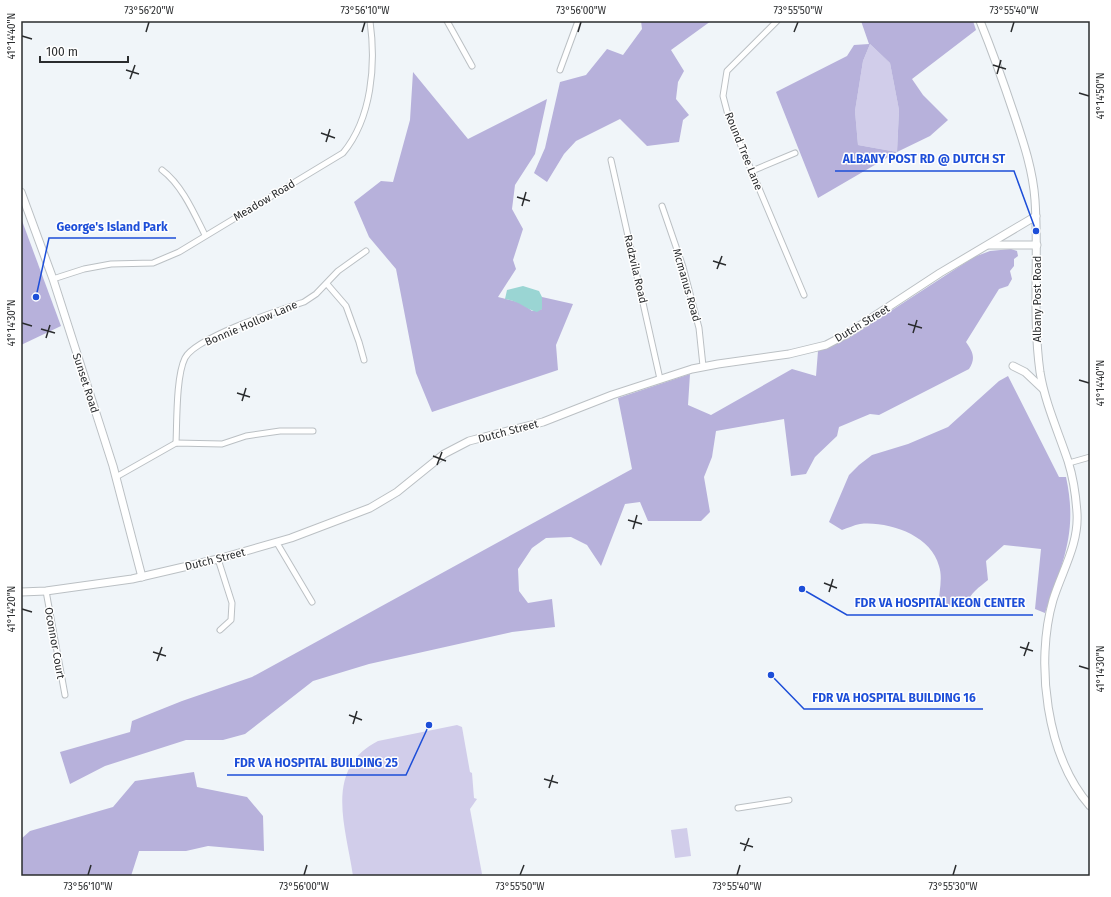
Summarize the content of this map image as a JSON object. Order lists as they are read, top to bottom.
{
  "streets": {
    "street": [
      "Round Tree Lane",
      "Meadow Road",
      "Radzvila Road",
      "Mcmanus Road",
      "Albany Post Road",
      "Bonnie Hollow Lane",
      "Dutch Street",
      "Sunset Road",
      "Oconnor Court"
    ]
  },
  "crossings": [
    ["Meadow Road", "Sunset Road"],
    ["Radzvila Road", "Dutch Street"],
    ["Mcmanus Road", "Dutch Street"],
    ["Albany Post Road", "Dutch Street"],
    ["Dutch Street", "Sunset Road"],
    ["Dutch Street", "Oconnor Court"]
  ],
  "places": [
    "ALBANY POST RD @ DUTCH ST",
    "George's Island Park",
    "FDR VA HOSPITAL KEON CENTER",
    "FDR VA HOSPITAL BUILDING 16",
    "FDR VA HOSPITAL BUILDING 25"
  ],
  "scale_bar": "100 m",
  "coordinates": [
    "73°56'20\"W",
    "73°56'10\"W",
    "73°56'00\"W",
    "73°55'50\"W",
    "73°55'40\"W",
    "41°14'40\"N",
    "41°14'50\"N",
    "41°14'30\"N",
    "41°14'20\"N",
    "73°55'30\"W"
  ]
}
